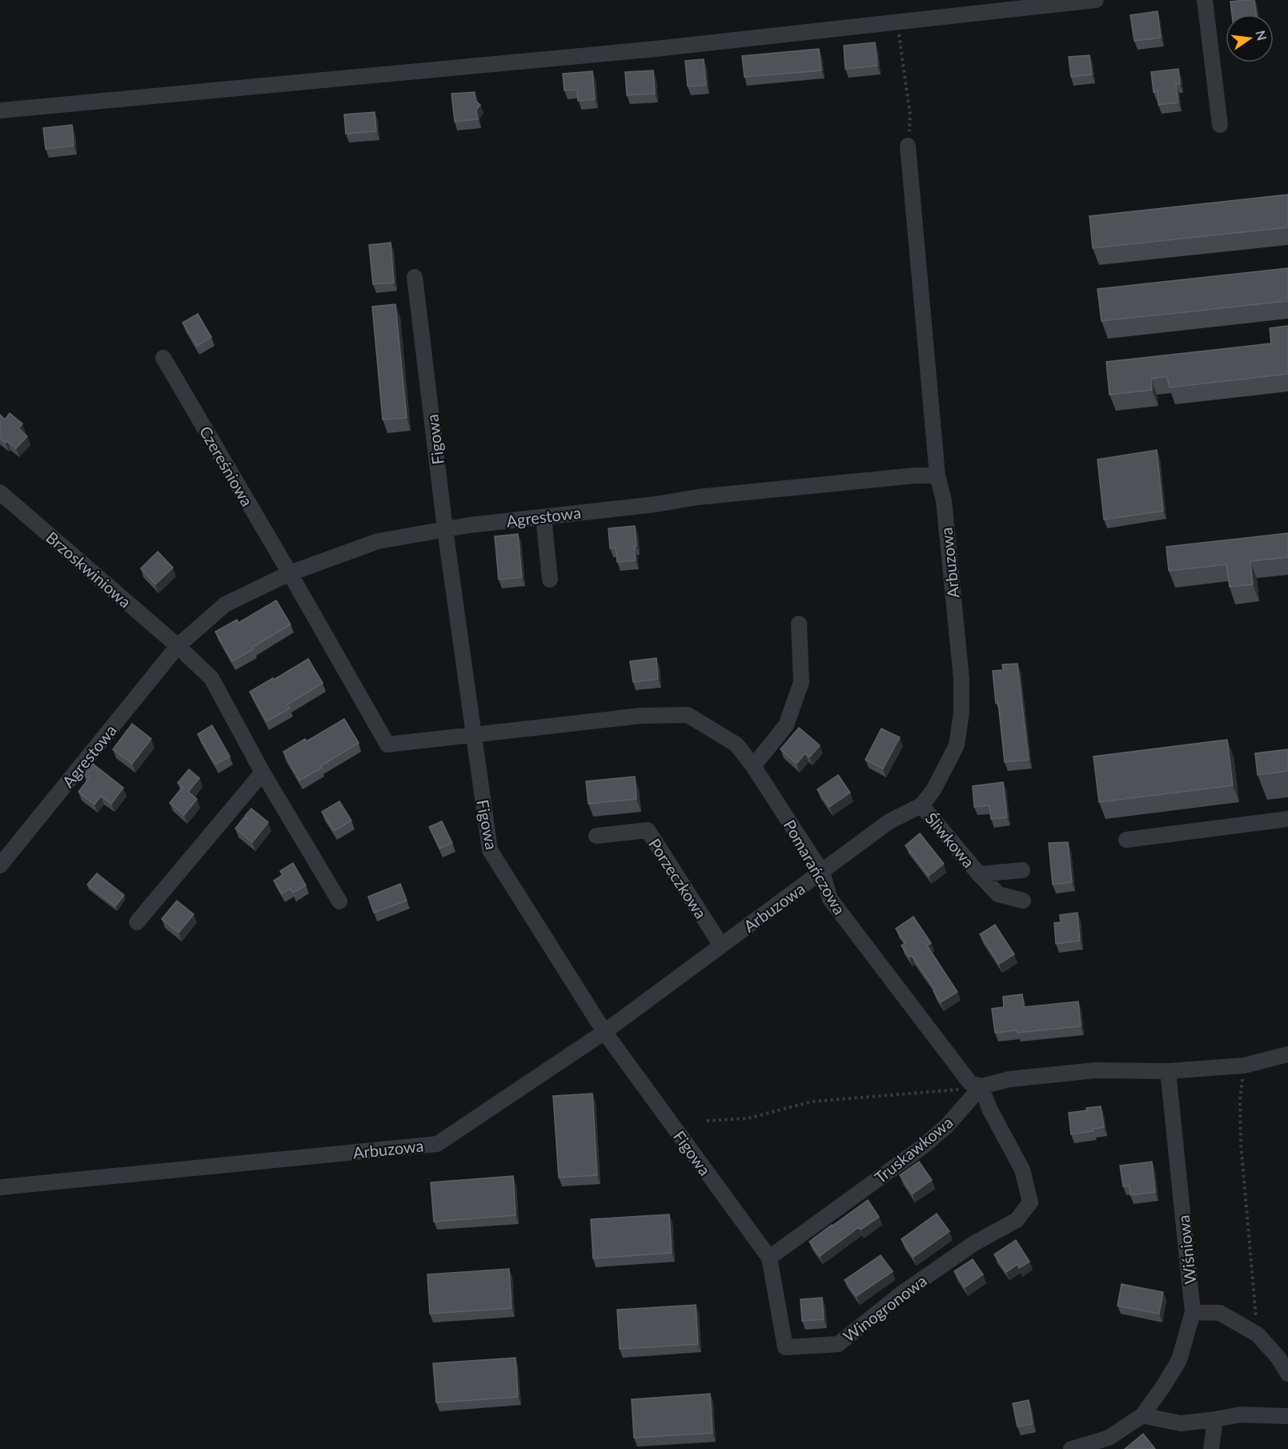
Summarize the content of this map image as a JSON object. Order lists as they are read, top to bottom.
{
  "streets": {
    "street": [
      "Figowa",
      "Czereśniowa",
      "Agrestowa",
      "Arbuzowa",
      "Brzoskwiniowa",
      "Śliwkowa",
      "Pomarańczowa",
      "Porzeczkowa",
      "Truskawkowa",
      "Wiśniowa",
      "Winogronowa"
    ]
  },
  "crossings": [
    ["Figowa", "Czereśniowa"],
    ["Figowa", "Agrestowa"],
    ["Figowa", "Arbuzowa"],
    ["Figowa", "Pomarańczowa"],
    ["Figowa", "Truskawkowa"],
    ["Figowa", "Winogronowa"],
    ["Czereśniowa", "Agrestowa"],
    ["Czereśniowa", "Pomarańczowa"],
    ["Agrestowa", "Arbuzowa"],
    ["Agrestowa", "Brzoskwiniowa"],
    ["Arbuzowa", "Śliwkowa"],
    ["Arbuzowa", "Pomarańczowa"],
    ["Arbuzowa", "Porzeczkowa"],
    ["Pomarańczowa", "Truskawkowa"],
    ["Pomarańczowa", "Winogronowa"]
  ],
  "north": "right"
}
